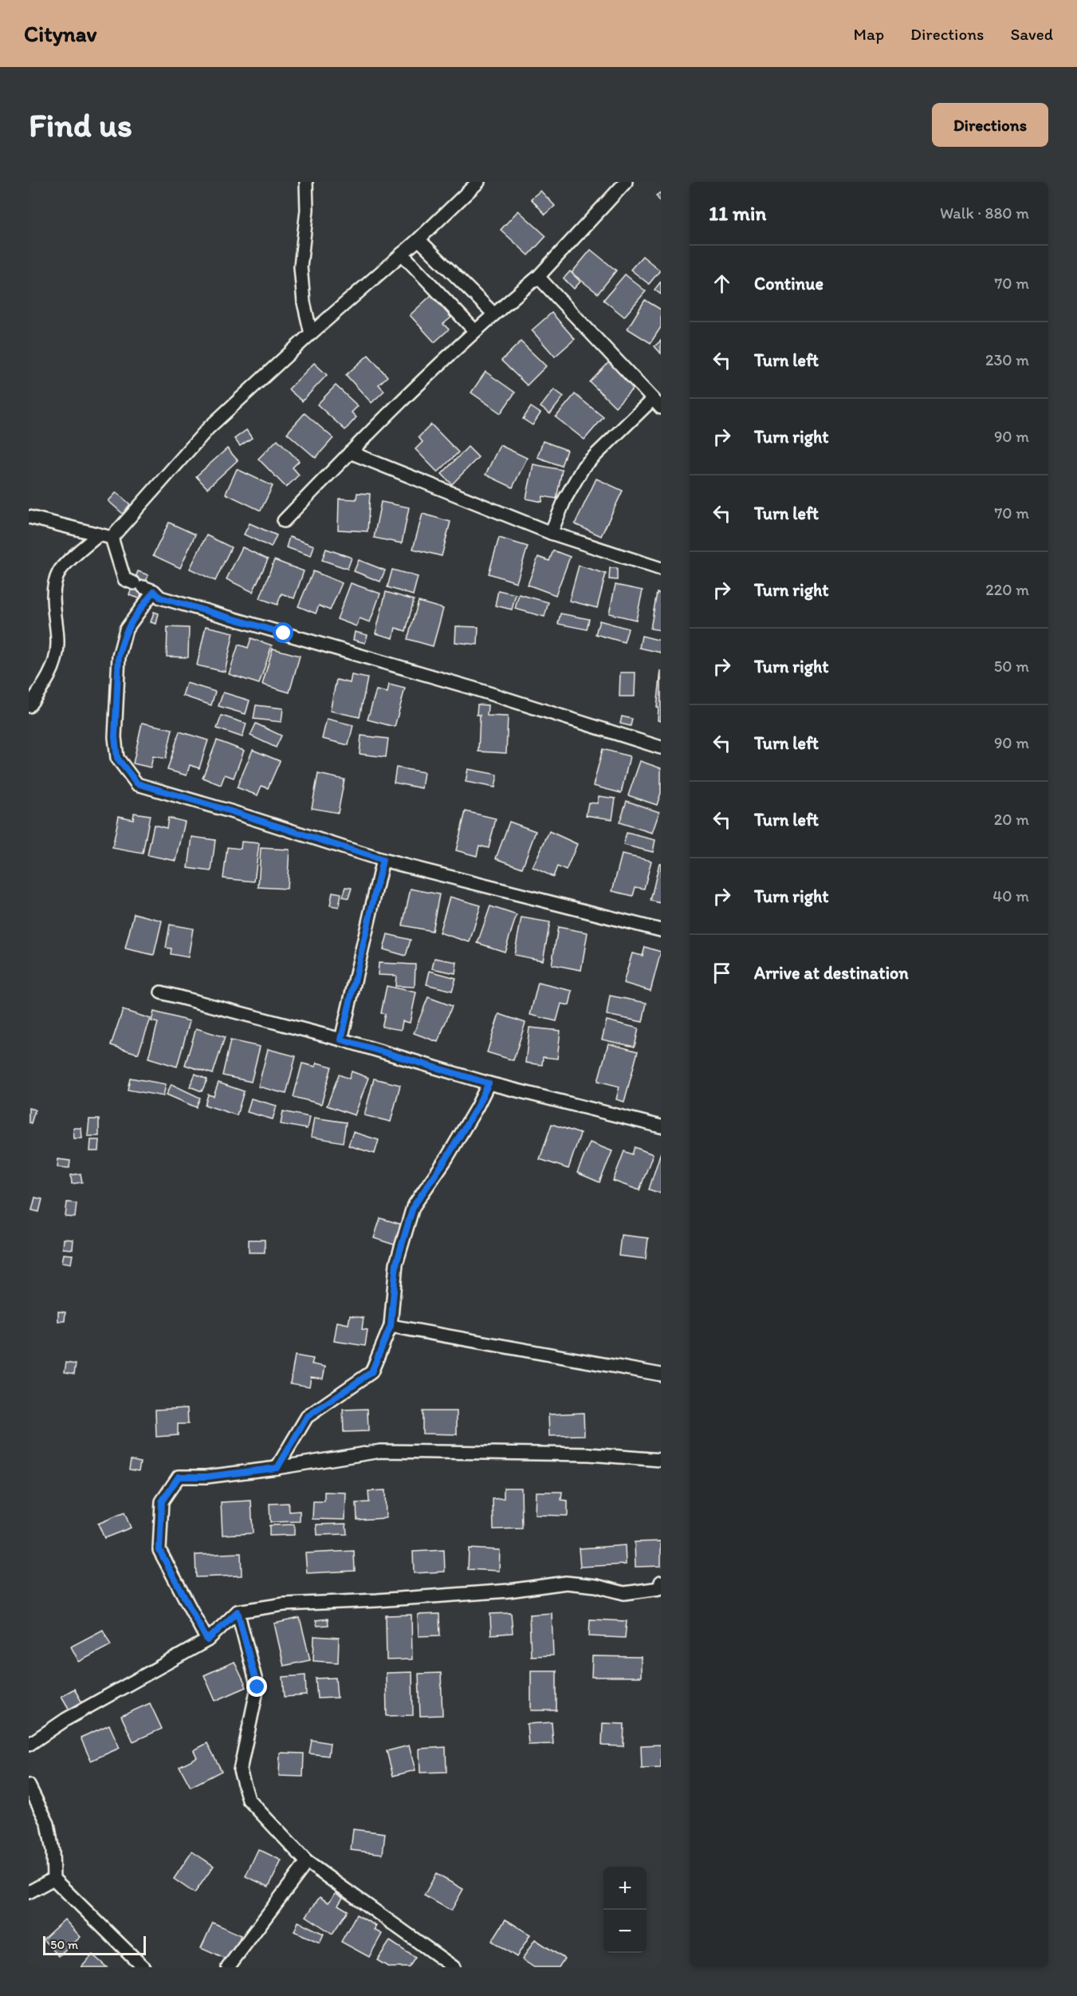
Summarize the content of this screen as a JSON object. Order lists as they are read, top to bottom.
{
  "scale_bar": "50 m",
  "page": {
    "header": "Citynav",
    "nav": ["Map", "Directions", "Saved"],
    "buttons": "Directions",
    "title": "Find us",
    "heading": ["11 min", "Walk · 880 m"],
    "list": [
      ["Continue", "70 m"],
      ["Turn left", "230 m"],
      ["Turn right", "90 m"],
      ["Turn left", "70 m"],
      ["Turn right", "220 m"],
      ["Turn right", "50 m"],
      ["Turn left", "90 m"],
      ["Turn left", "20 m"],
      ["Turn right", "40 m"],
      "Arrive at destination"
    ],
    "map_buttons": ["+", "−"],
    "scale": "50 m"
  }
}
